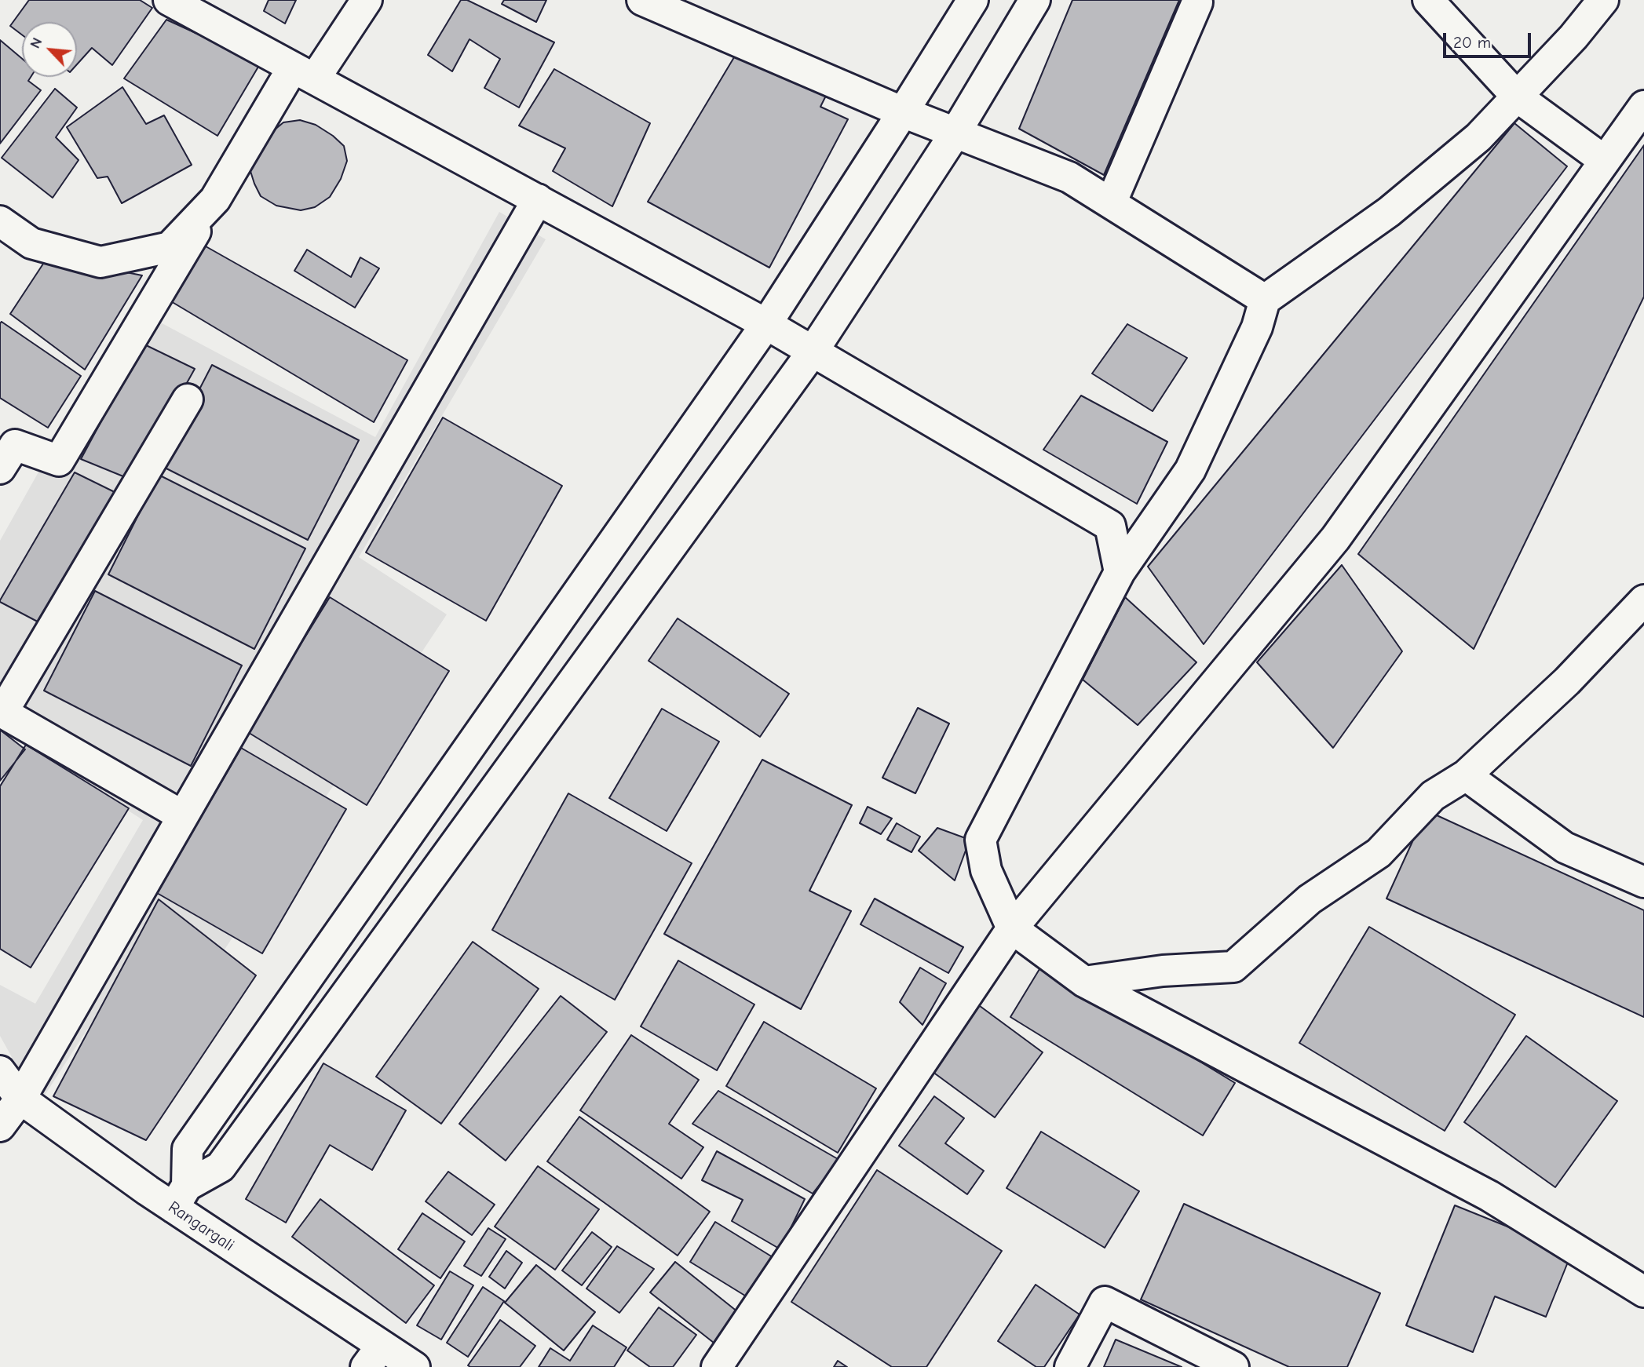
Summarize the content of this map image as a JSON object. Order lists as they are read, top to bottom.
{
  "streets": {
    "street": ["Rangargali"]
  },
  "scale_bar": "20 m",
  "north": "top left"
}
